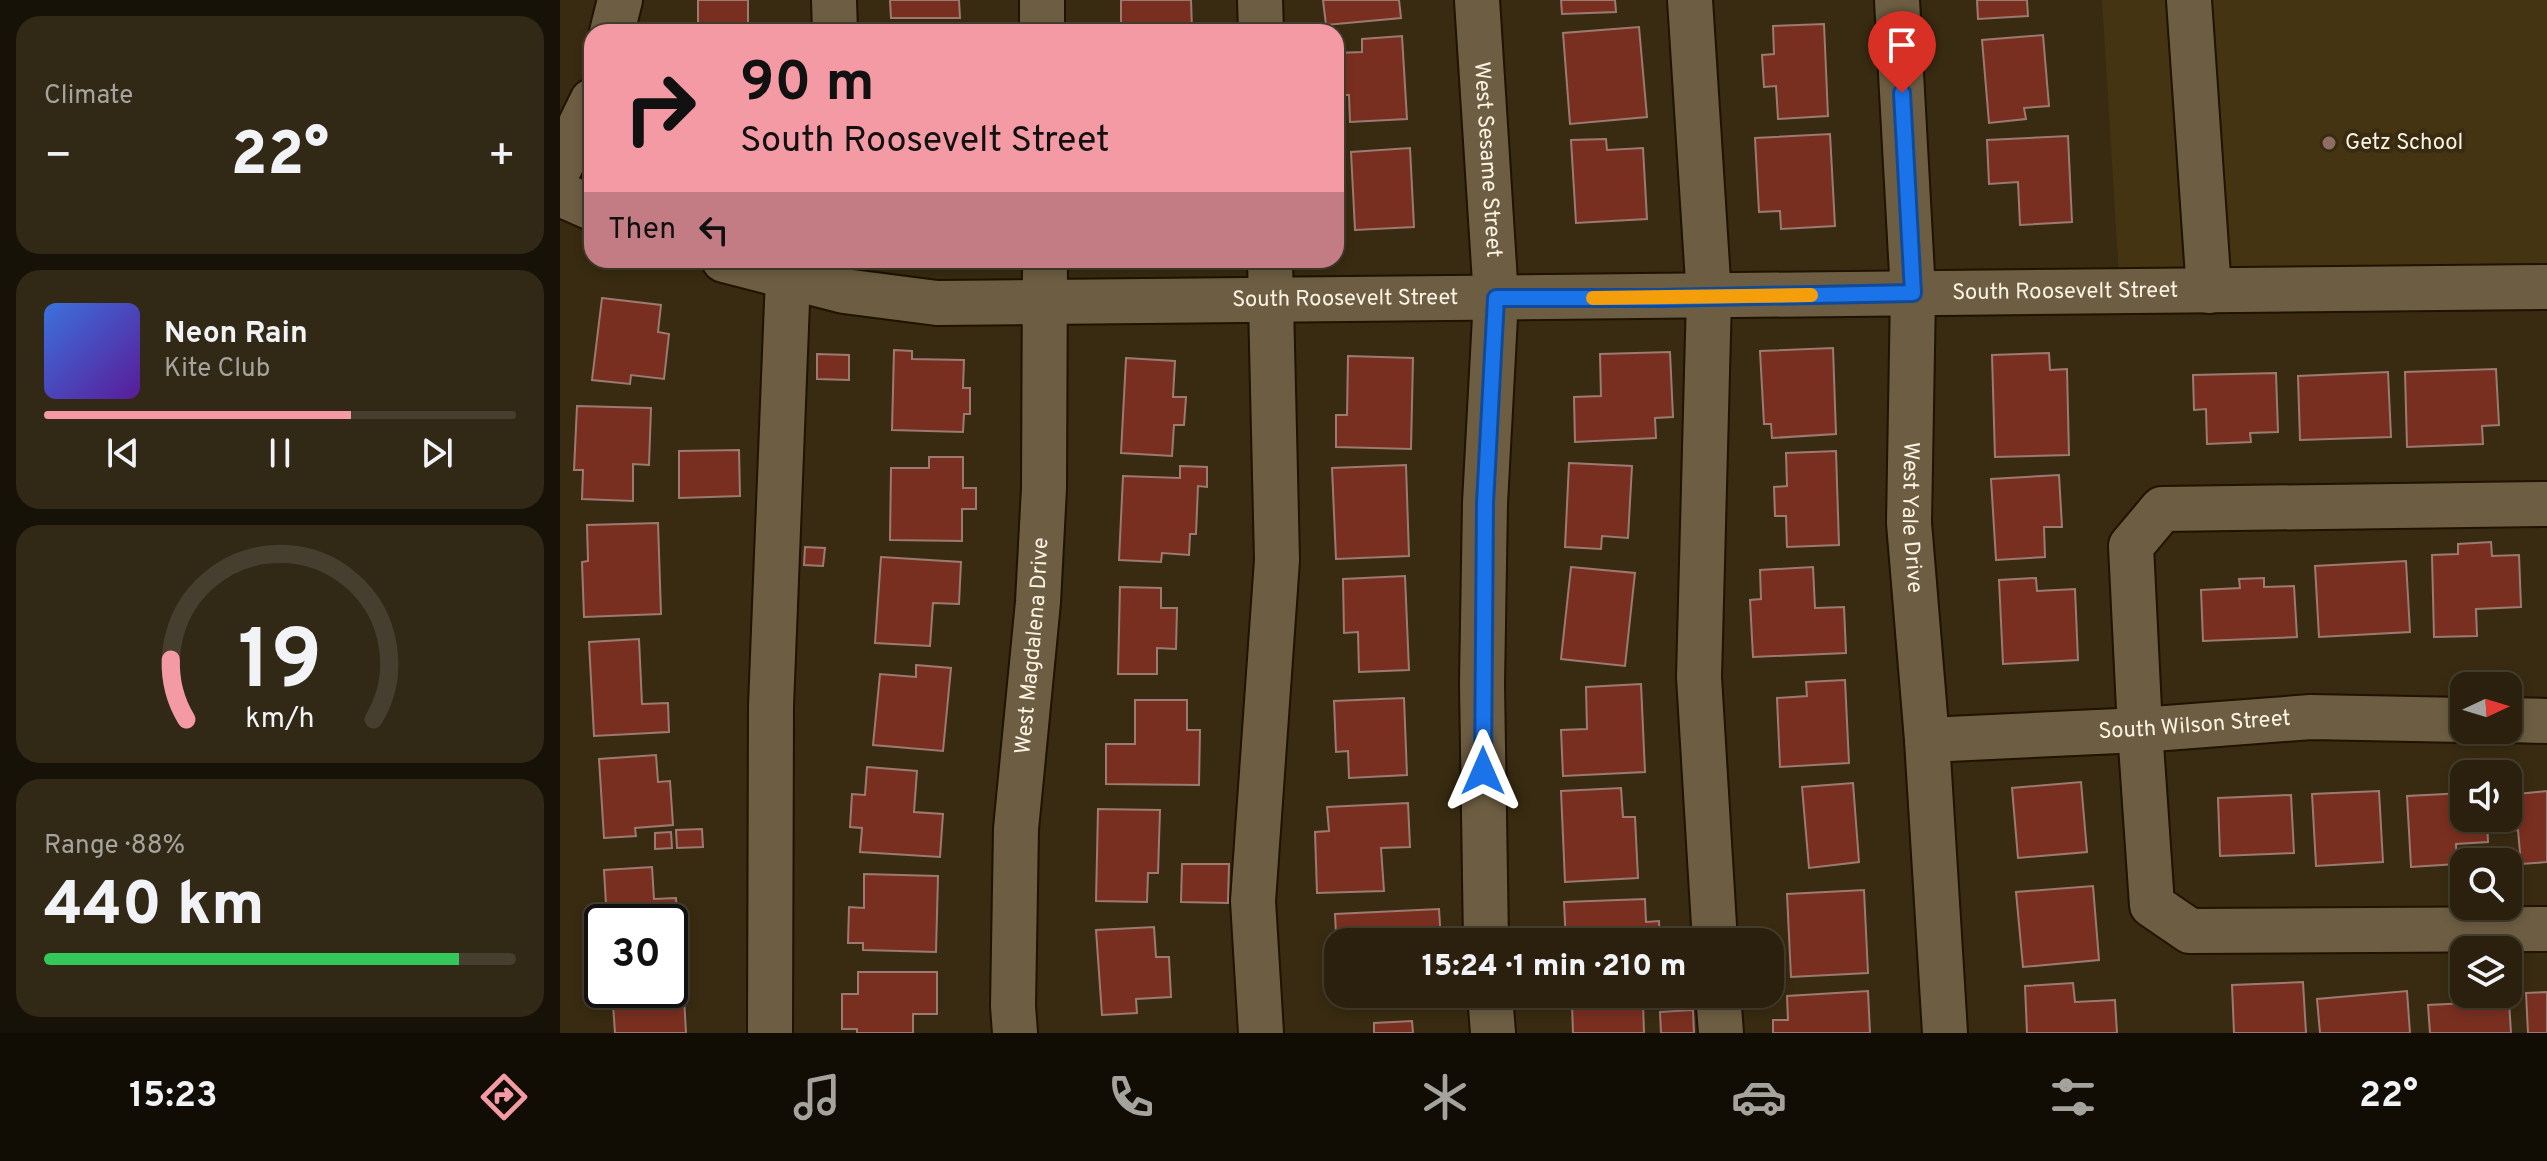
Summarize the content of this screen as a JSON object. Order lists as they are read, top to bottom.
{
  "streets": {
    "street": [
      "West Sesame Street",
      "South Roosevelt Street",
      "West Yale Drive",
      "West Magdalena Drive",
      "South Wilson Street"
    ]
  },
  "crossings": [
    ["West Sesame Street", "South Roosevelt Street"],
    ["South Roosevelt Street", "West Yale Drive"],
    ["South Roosevelt Street", "West Magdalena Drive"],
    ["West Yale Drive", "South Wilson Street"]
  ],
  "places": ["Getz School"],
  "north": "right",
  "page": {
    "tile": [
      "Climate",
      ["Range · 88%", "440 km"]
    ],
    "turn": ["90 m", "South Roosevelt Street"],
    "heat": ["−", "22°", "+"],
    "then": "Then",
    "song": ["Neon Rain", "Kite Club"],
    "limit": "30",
    "trip": "15:24 · 1 min · 210 m",
    "tabs": ["15:23", "22°"],
    "gauge": ["19", "km/h"]
  }
}
